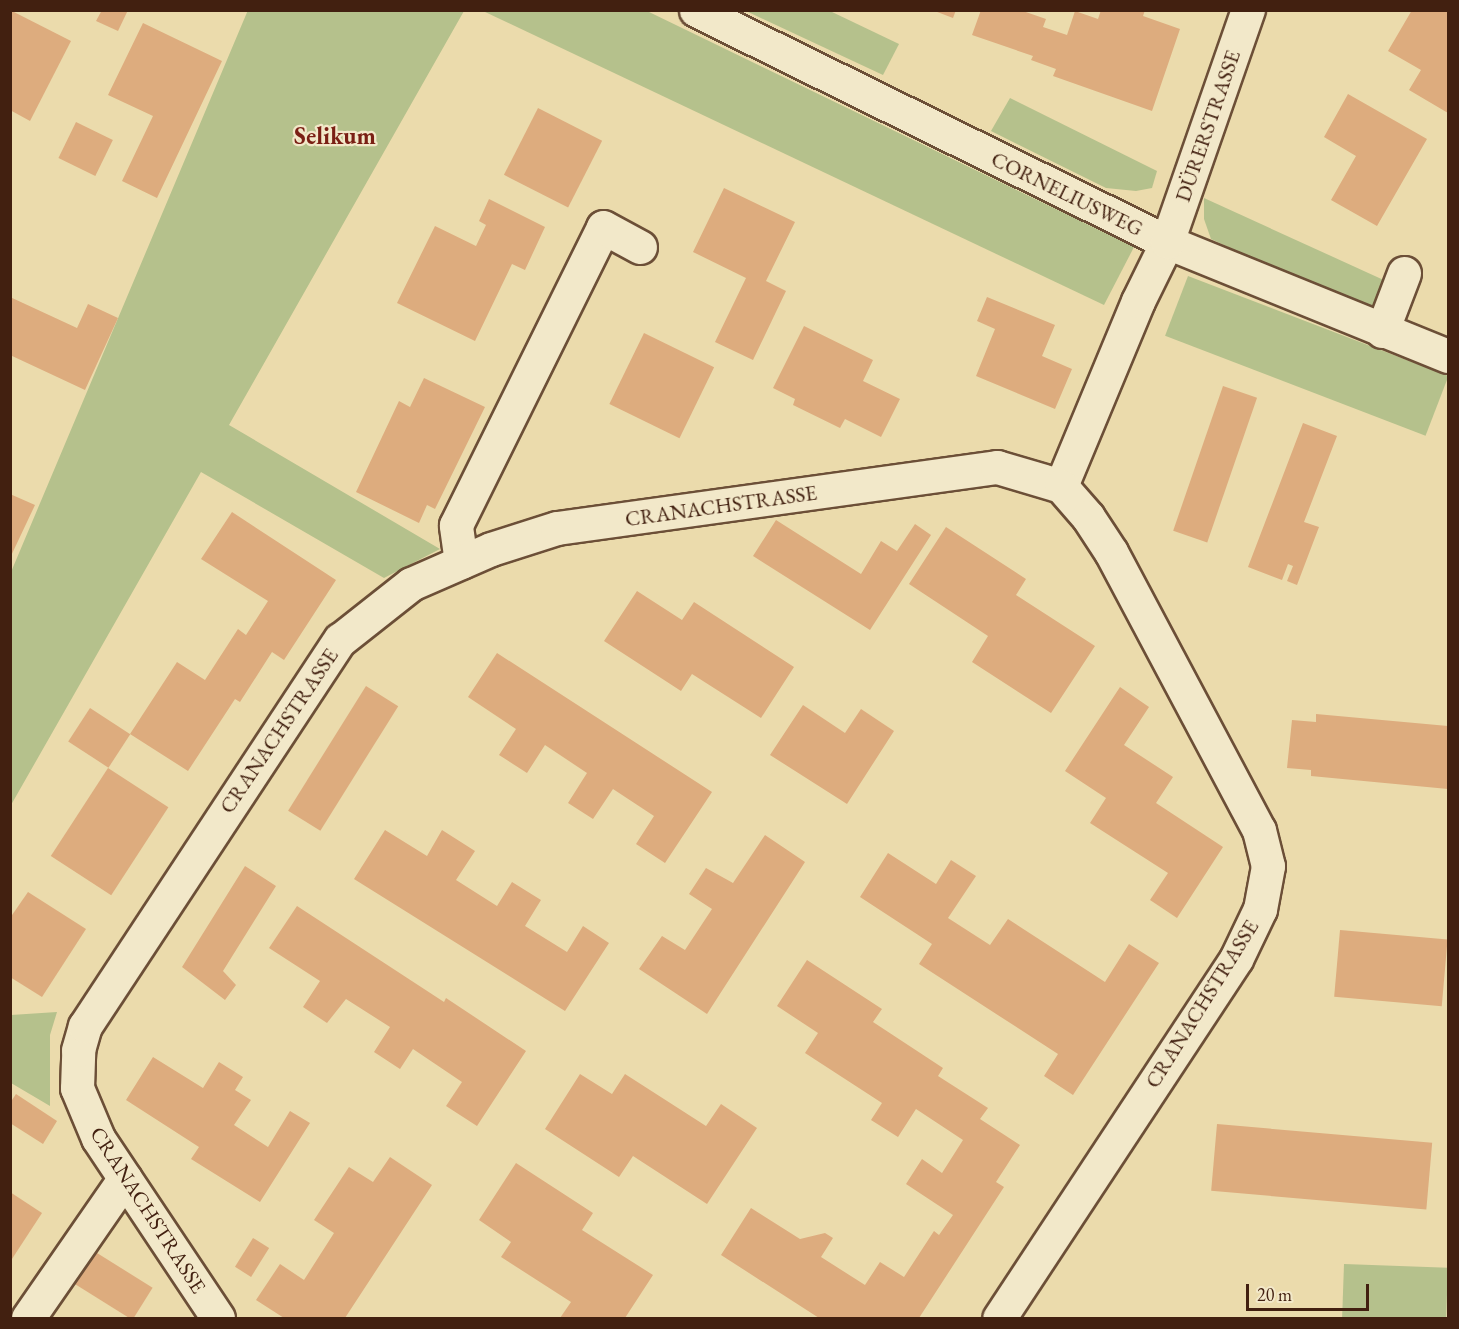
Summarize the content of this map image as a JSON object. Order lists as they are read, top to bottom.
{
  "streets": {
    "street": ["DÜRERSTRASSE", "CORNELIUSWEG", "CRANACHSTRASSE"]
  },
  "crossings": [
    ["DÜRERSTRASSE", "CORNELIUSWEG"]
  ],
  "districts": ["Selikum"],
  "scale_bar": "20 m"
}
